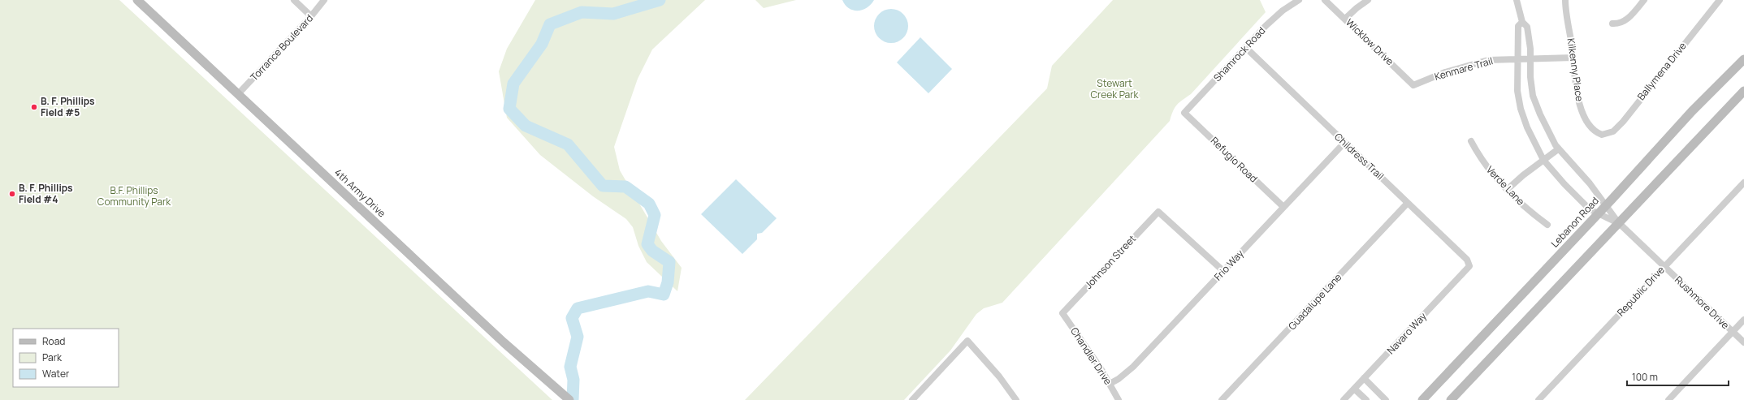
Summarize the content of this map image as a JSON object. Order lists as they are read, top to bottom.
{
  "streets": {
    "main road": ["4th Army Drive", "Lebanon Road"],
    "street": [
      "Wicklow Drive",
      "Torrance Boulevard",
      "Shamrock Road",
      "Kenmare Trail",
      "Kilkenny Place",
      "Ballymena Drive",
      "Childress Trail",
      "Refugio Road",
      "Verde Lane",
      "Johnson Street",
      "Frio Way",
      "Republic Drive",
      "Guadalupe Lane",
      "Rushmore Drive",
      "Navaro Way",
      "Chandler Drive"
    ]
  },
  "crossings": [
    ["Wicklow Drive", "Kenmare Trail"],
    ["Torrance Boulevard", "4th Army Drive"],
    ["Shamrock Road", "Childress Trail"],
    ["Shamrock Road", "Refugio Road"],
    ["Kenmare Trail", "Kilkenny Place"],
    ["Kenmare Trail", "Rushmore Drive"],
    ["Kilkenny Place", "Ballymena Drive"],
    ["Childress Trail", "Frio Way"],
    ["Childress Trail", "Guadalupe Lane"],
    ["Childress Trail", "Navaro Way"],
    ["Refugio Road", "Frio Way"],
    ["Lebanon Road", "Rushmore Drive"],
    ["Johnson Street", "Frio Way"],
    ["Johnson Street", "Chandler Drive"],
    ["Frio Way", "Chandler Drive"],
    ["Republic Drive", "Rushmore Drive"]
  ],
  "parks": ["Stewart Creek Park", "B.F. Phillips Community Park"],
  "places": ["B. F. Phillips Field #5", "B. F. Phillips Field #4"],
  "legend": ["Road", "Park", "Water"],
  "scale_bar": "100 m"
}
